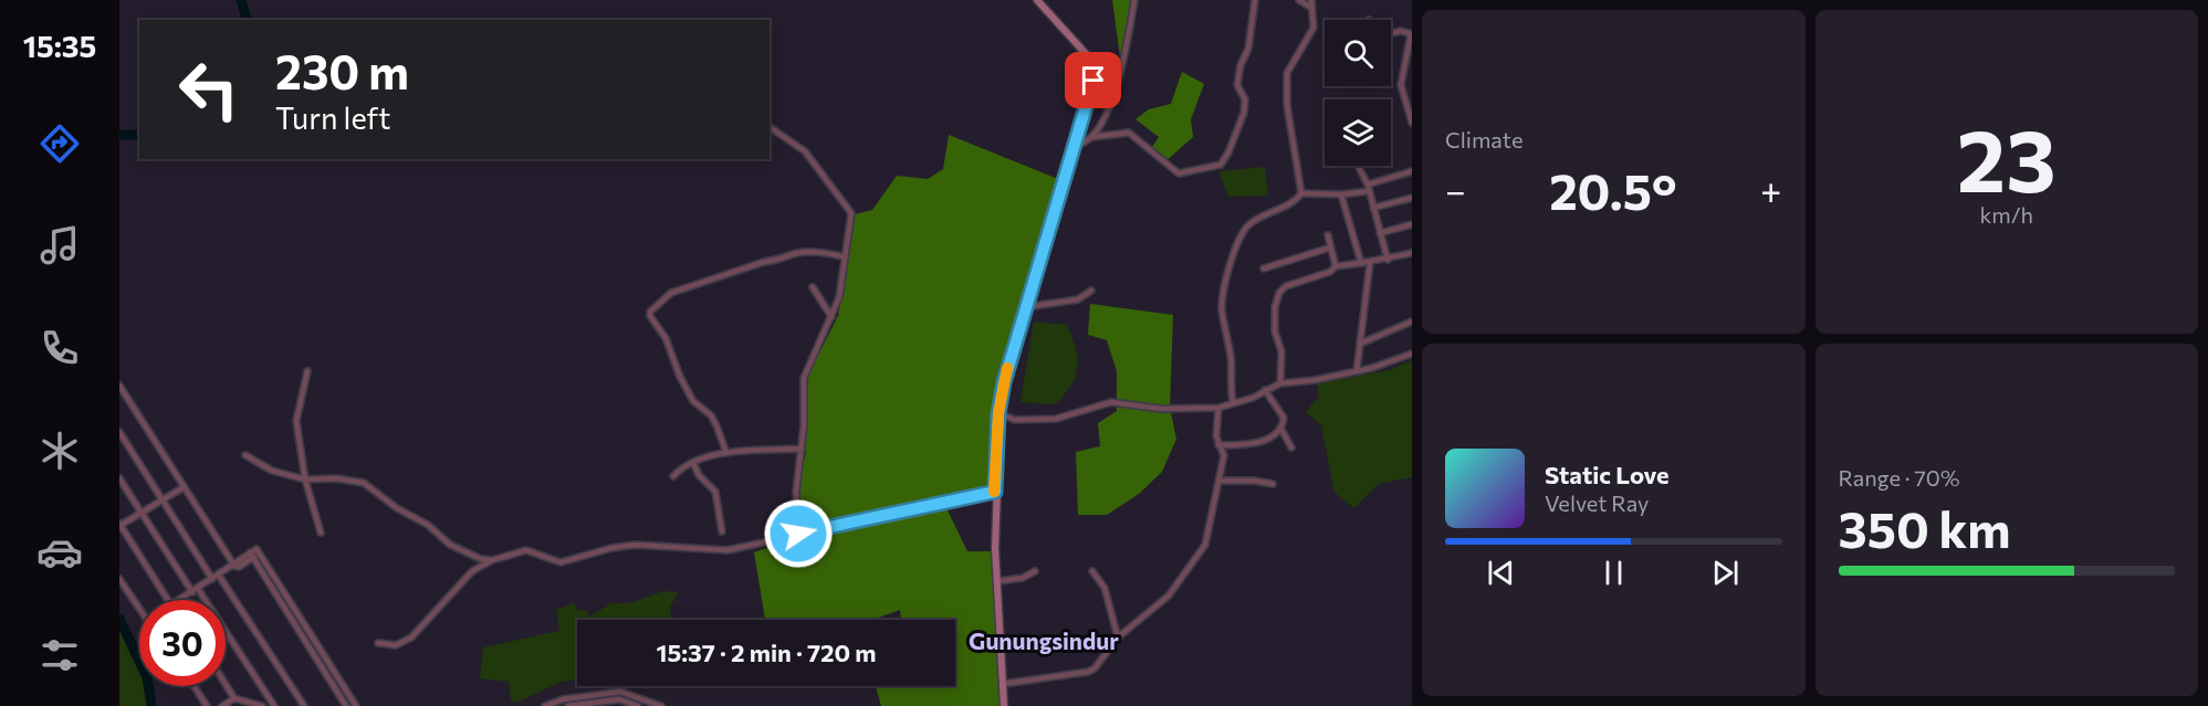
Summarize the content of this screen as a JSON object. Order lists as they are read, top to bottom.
{
  "districts": ["Gunungsindur"],
  "page": {
    "tabs": "15:35",
    "tile": [
      "Climate",
      ["23", "km/h"],
      ["Range · 70%", "350 km"]
    ],
    "turn": ["230 m", "Turn left"],
    "heat": ["−", "20.5°", "+"],
    "song": ["Static Love", "Velvet Ray"],
    "limit": "30",
    "trip": "15:37 · 2 min · 720 m"
  }
}
